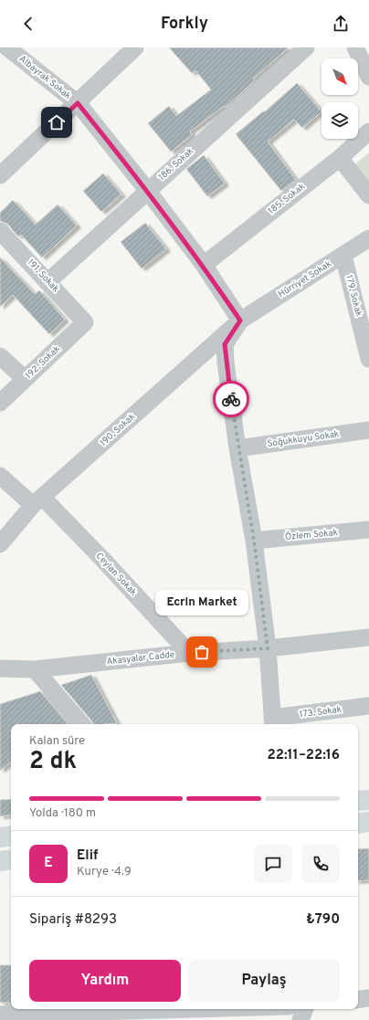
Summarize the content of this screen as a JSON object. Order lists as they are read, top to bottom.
{
  "streets": {
    "street": [
      "Albayrak Sokak",
      "186. Sokak",
      "185. Sokak",
      "191. Sokak",
      "Hürriyet Sokak",
      "179. Sokak",
      "192. Sokak",
      "190. Sokak",
      "Soğukkuyu Sokak",
      "Özlem Sokak",
      "Ceylan Sokak",
      "Akasyalar Cadde",
      "173. Sokak"
    ]
  },
  "crossings": [
    ["Albayrak Sokak", "186. Sokak"],
    ["Albayrak Sokak", "185. Sokak"],
    ["Albayrak Sokak", "Hürriyet Sokak"],
    ["Albayrak Sokak", "190. Sokak"],
    ["186. Sokak", "191. Sokak"],
    ["191. Sokak", "192. Sokak"],
    ["Hürriyet Sokak", "179. Sokak"],
    ["Hürriyet Sokak", "190. Sokak"],
    ["190. Sokak", "Ceylan Sokak"],
    ["Ceylan Sokak", "Akasyalar Cadde"]
  ],
  "places": ["Ecrin Market"],
  "north": "bottom right",
  "page": {
    "header": "Forkly",
    "bubble": "Ecrin Market",
    "heading": ["2 dk", "Kalan süre", "22:11–22:16"],
    "panel": [
      "Elif",
      "Kurye · 4.9",
      "Sipariş #8293",
      "₺790"
    ],
    "bar": "Yolda · 180 m",
    "round": "E",
    "buttons": ["Yardım", "Paylaş"]
  }
}
